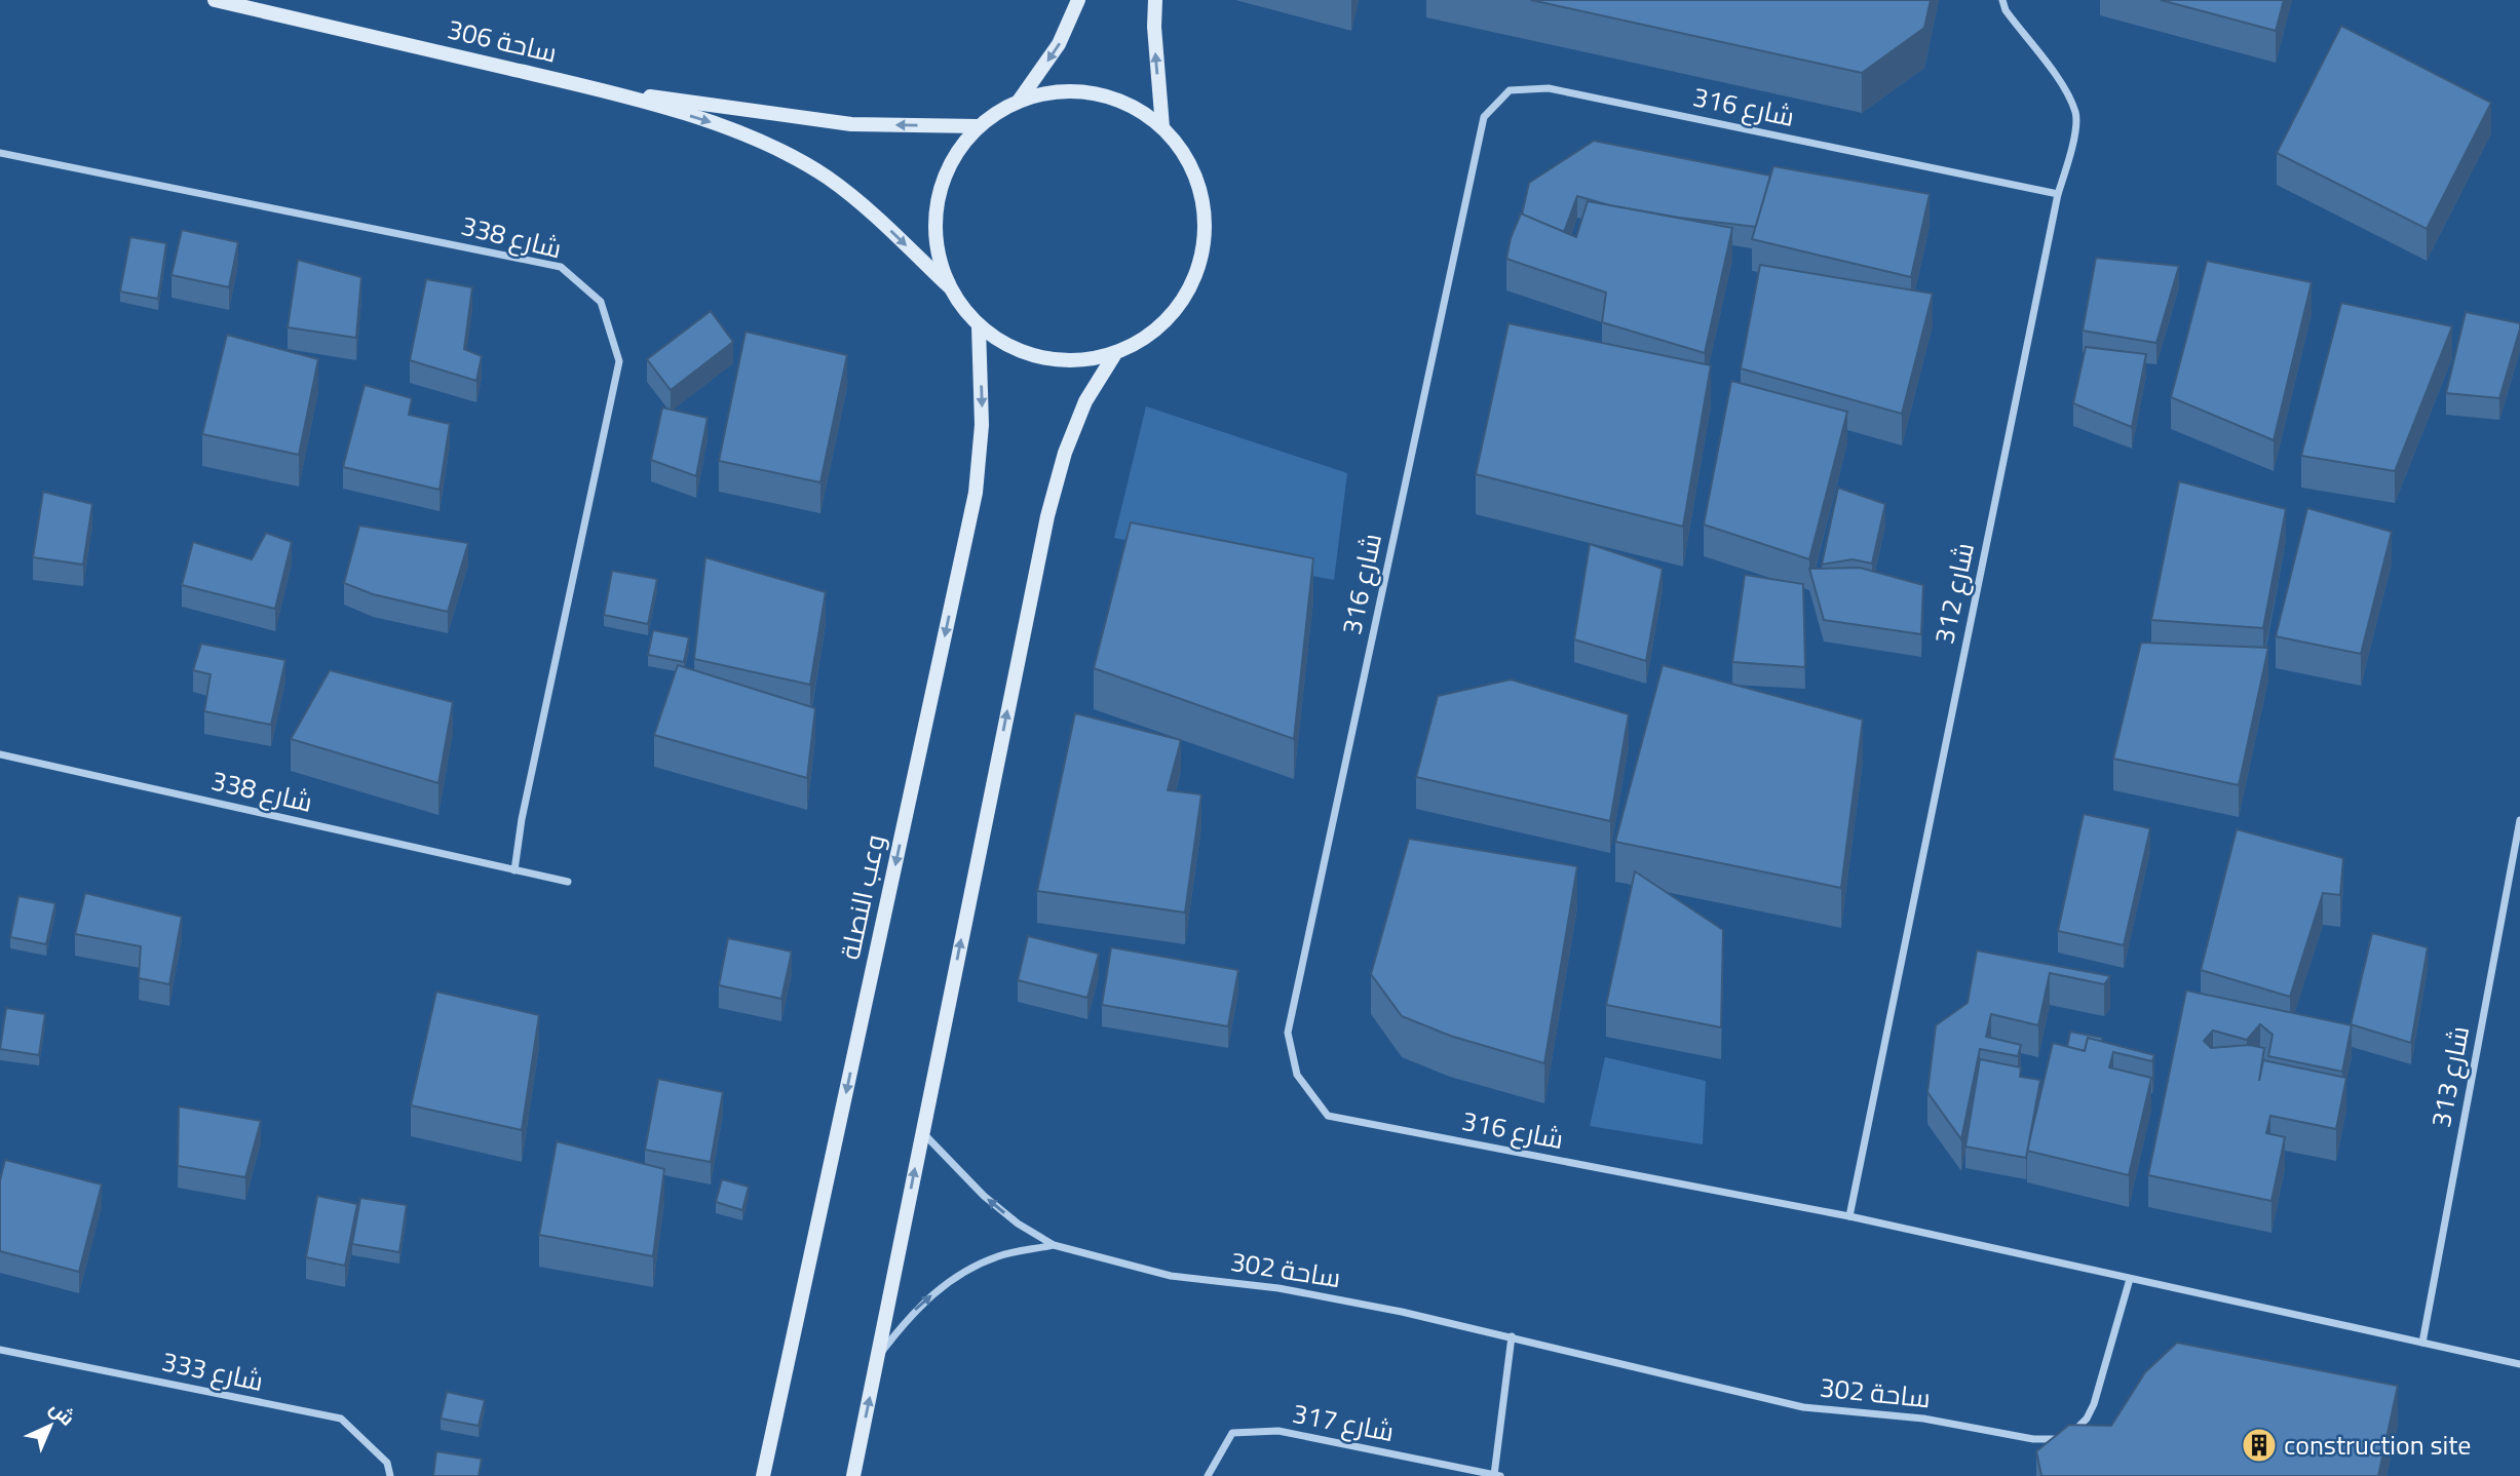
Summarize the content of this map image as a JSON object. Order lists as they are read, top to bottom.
{
  "streets": {
    "street": [
      "ساحة 306",
      "شارع 316",
      "شارع 338",
      "شارع 312",
      "وعب النصلة",
      "شارع 313",
      "ساحة 302",
      "شارع 333",
      "شارع 317"
    ]
  },
  "crossings": [
    ["شارع 316", "شارع 312"]
  ],
  "places": {
    "building": ["construction site"]
  },
  "north": "top right"
}
